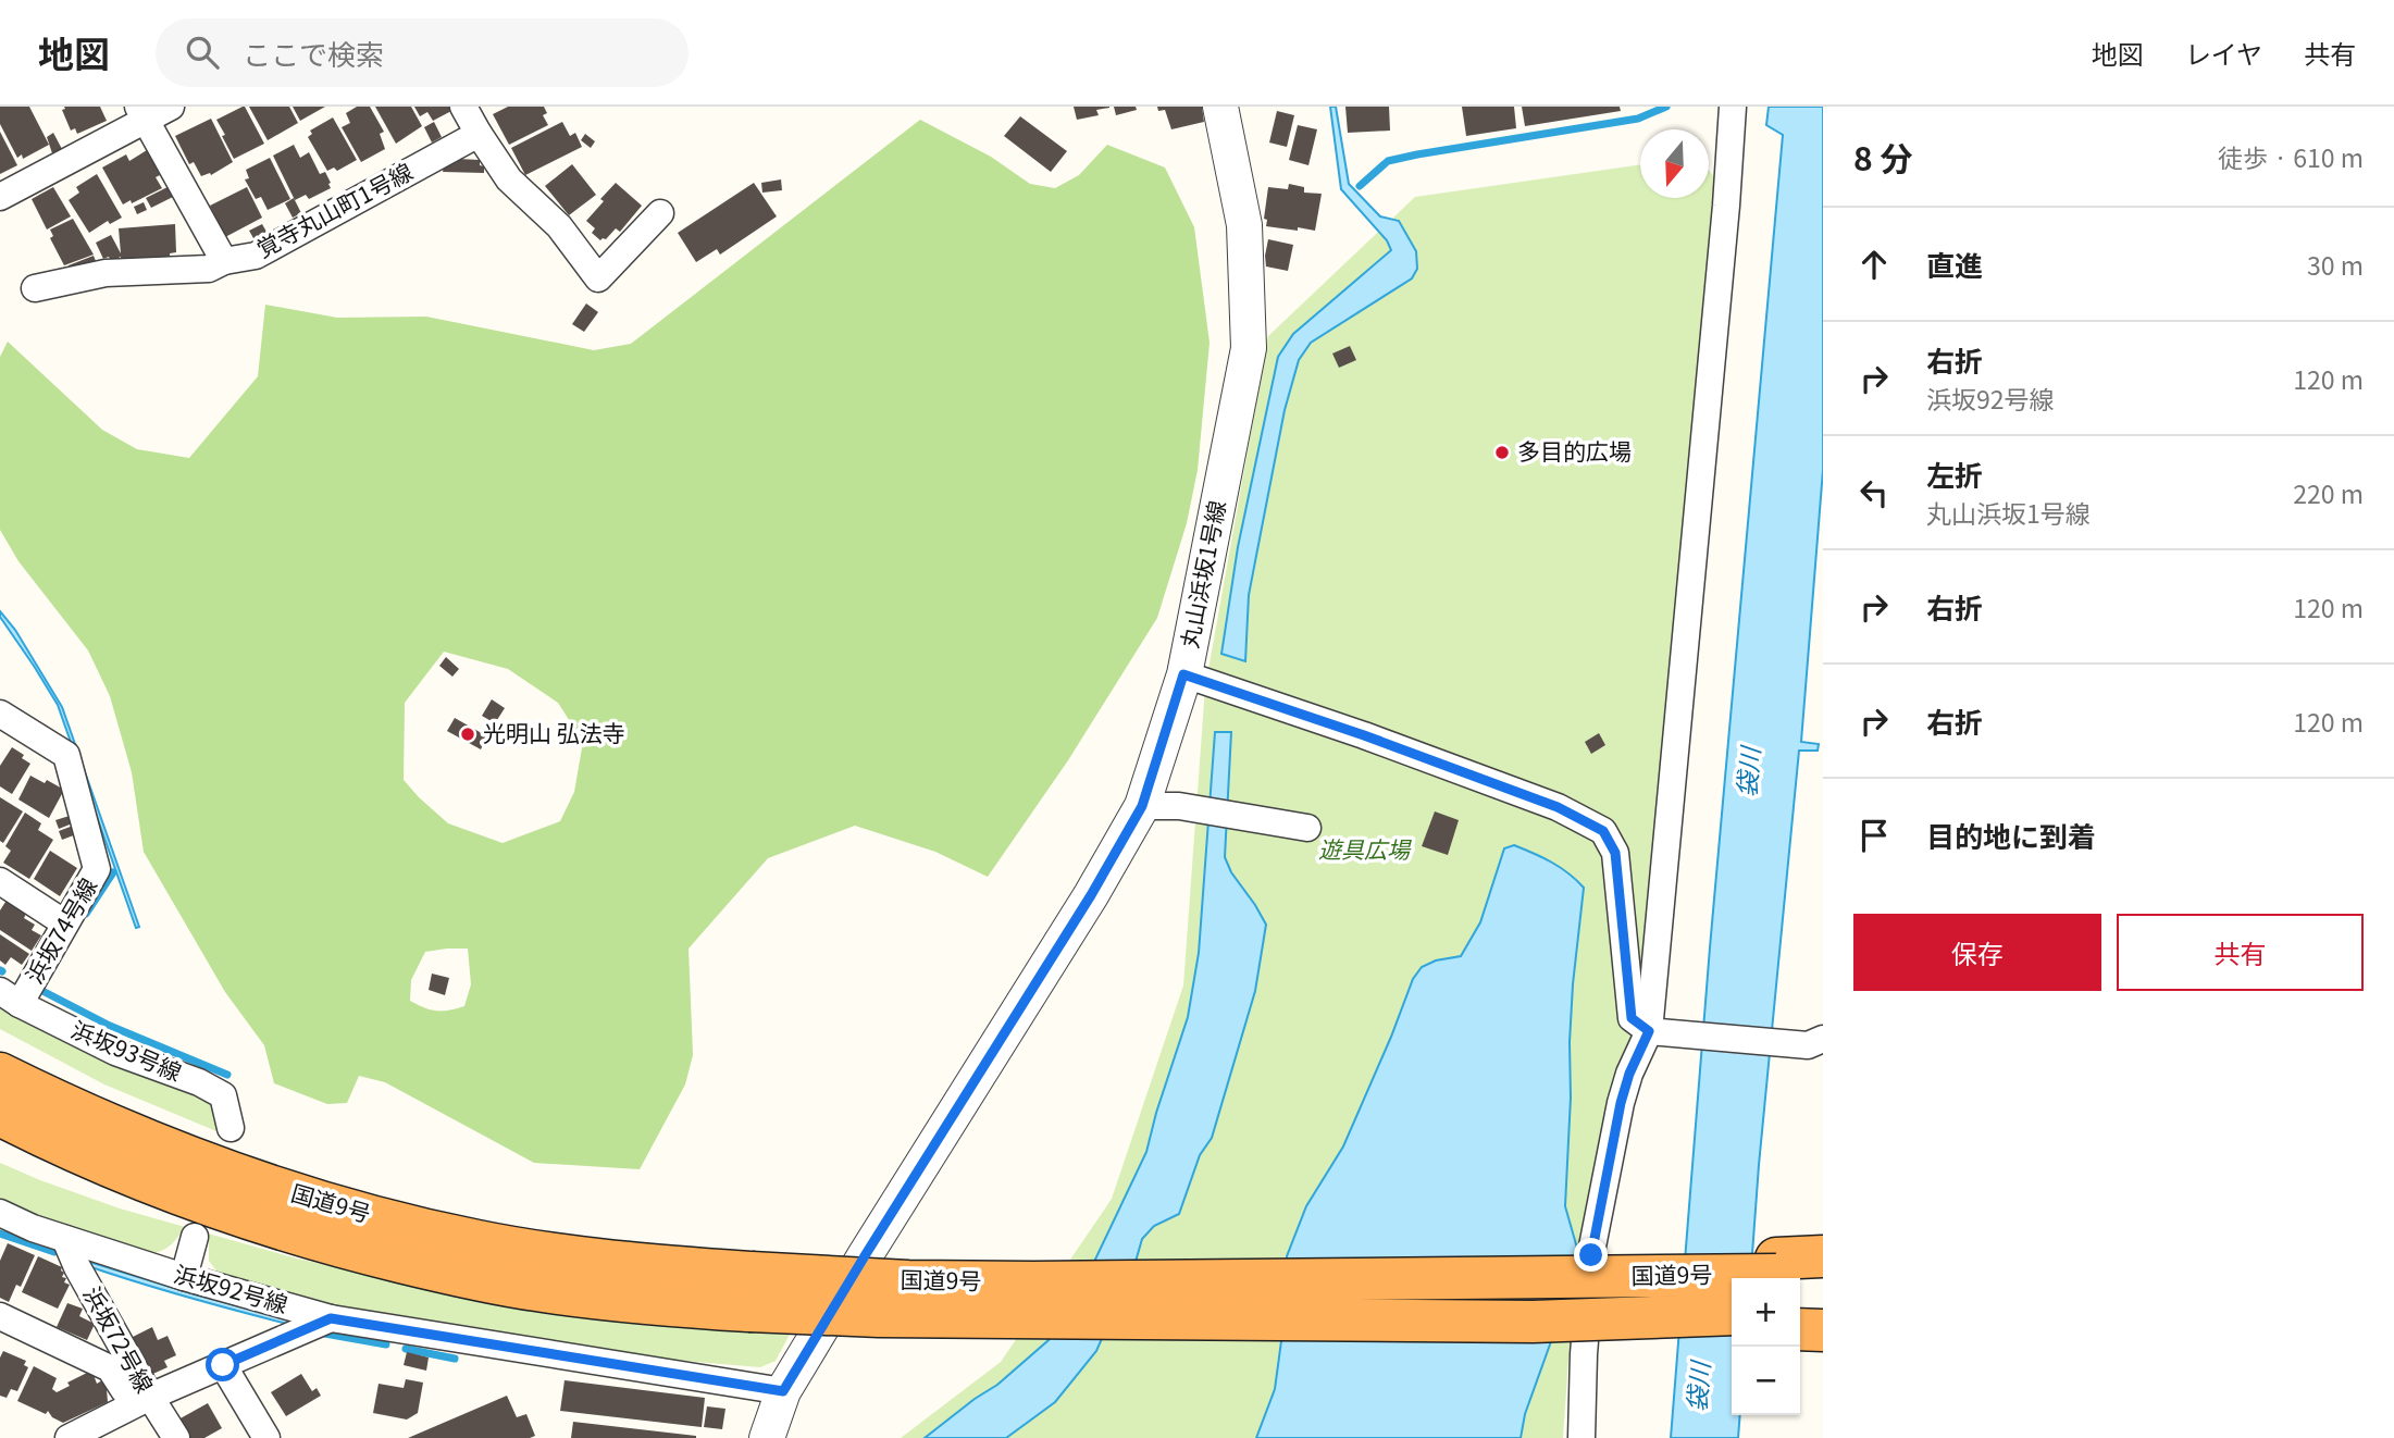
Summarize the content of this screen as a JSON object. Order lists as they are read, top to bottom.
{
  "streets": {
    "highway": ["国道9号"],
    "street": [
      "覚寺丸山町1号線",
      "丸山浜坂1号線",
      "浜坂74号線",
      "浜坂93号線",
      "浜坂92号線",
      "浜坂72号線"
    ]
  },
  "crossings": [
    ["丸山浜坂1号線", "浜坂92号線"],
    ["浜坂74号線", "浜坂93号線"],
    ["浜坂92号線", "浜坂72号線"]
  ],
  "water": ["袋川"],
  "parks": ["遊具広場"],
  "places": ["多目的広場", "光明山 弘法寺"],
  "north": "bottom",
  "page": {
    "header": "地図",
    "search": "ここで検索",
    "nav": ["地図", "レイヤ", "共有"],
    "heading": ["8 分", "徒歩 · 610 m"],
    "list": [
      ["直進", "30 m"],
      ["右折", "浜坂92号線", "120 m"],
      ["左折", "丸山浜坂1号線", "220 m"],
      ["右折", "120 m"],
      ["右折", "120 m"],
      "目的地に到着"
    ],
    "buttons": ["保存", "共有"],
    "map_buttons": ["+", "−"]
  }
}
